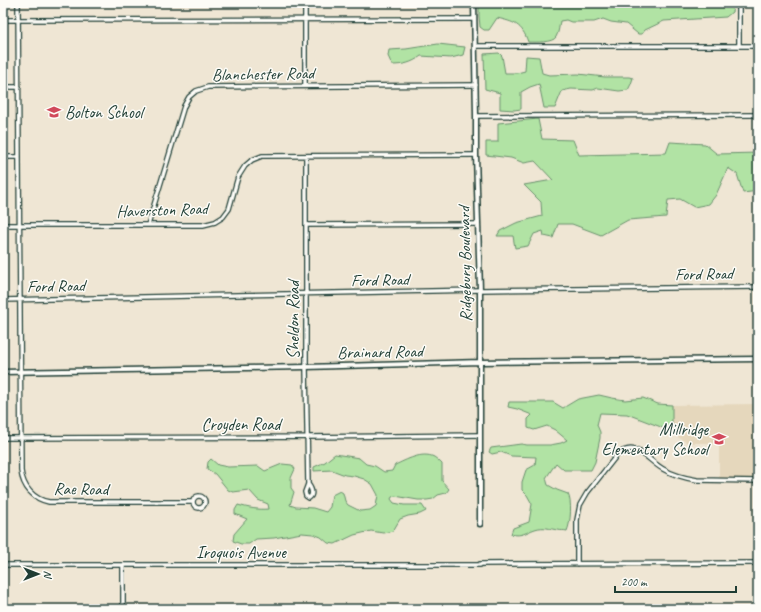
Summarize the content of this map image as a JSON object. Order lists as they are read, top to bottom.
{
  "streets": {
    "street": [
      "Blanchester Road",
      "Haverston Road",
      "Ridgebury Boulevard",
      "Ford Road",
      "Sheldon Road",
      "Brainard Road",
      "Croyden Road",
      "Rae Road",
      "Iroquois Avenue"
    ]
  },
  "crossings": [
    ["Blanchester Road", "Haverston Road"],
    ["Blanchester Road", "Ridgebury Boulevard"],
    ["Haverston Road", "Ridgebury Boulevard"],
    ["Haverston Road", "Sheldon Road"],
    ["Haverston Road", "Rae Road"],
    ["Ridgebury Boulevard", "Ford Road"],
    ["Ridgebury Boulevard", "Brainard Road"],
    ["Ridgebury Boulevard", "Croyden Road"],
    ["Ford Road", "Sheldon Road"],
    ["Ford Road", "Rae Road"],
    ["Sheldon Road", "Brainard Road"],
    ["Sheldon Road", "Croyden Road"],
    ["Brainard Road", "Rae Road"],
    ["Croyden Road", "Rae Road"]
  ],
  "places": {
    "school or university": ["Bolton School", "Millridge Elementary School"]
  },
  "scale_bar": "200 m",
  "north": "right"
}
